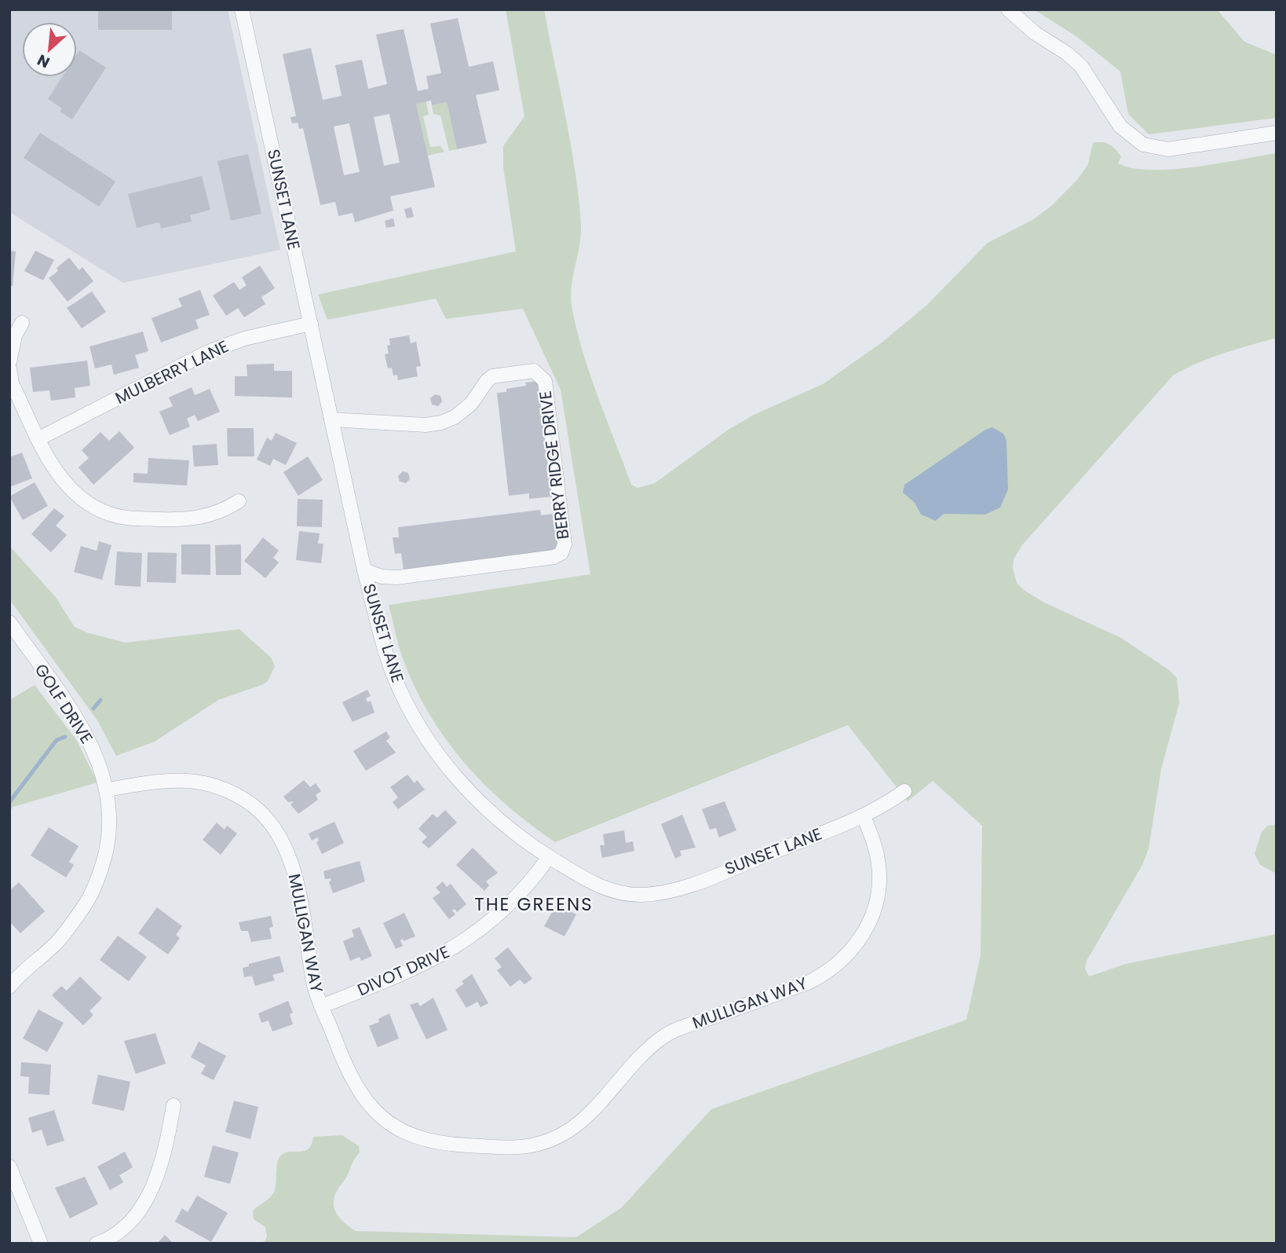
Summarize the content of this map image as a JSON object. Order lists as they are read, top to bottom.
{
  "streets": {
    "street": [
      "SUNSET LANE",
      "MULBERRY LANE",
      "BERRY RIDGE DRIVE",
      "GOLF DRIVE",
      "MULLIGAN WAY",
      "DIVOT DRIVE"
    ]
  },
  "crossings": [
    ["SUNSET LANE", "MULBERRY LANE"],
    ["SUNSET LANE", "BERRY RIDGE DRIVE"],
    ["SUNSET LANE", "MULLIGAN WAY"],
    ["SUNSET LANE", "DIVOT DRIVE"],
    ["GOLF DRIVE", "MULLIGAN WAY"],
    ["MULLIGAN WAY", "DIVOT DRIVE"]
  ],
  "districts": ["THE GREENS"],
  "north": "bottom left"
}
